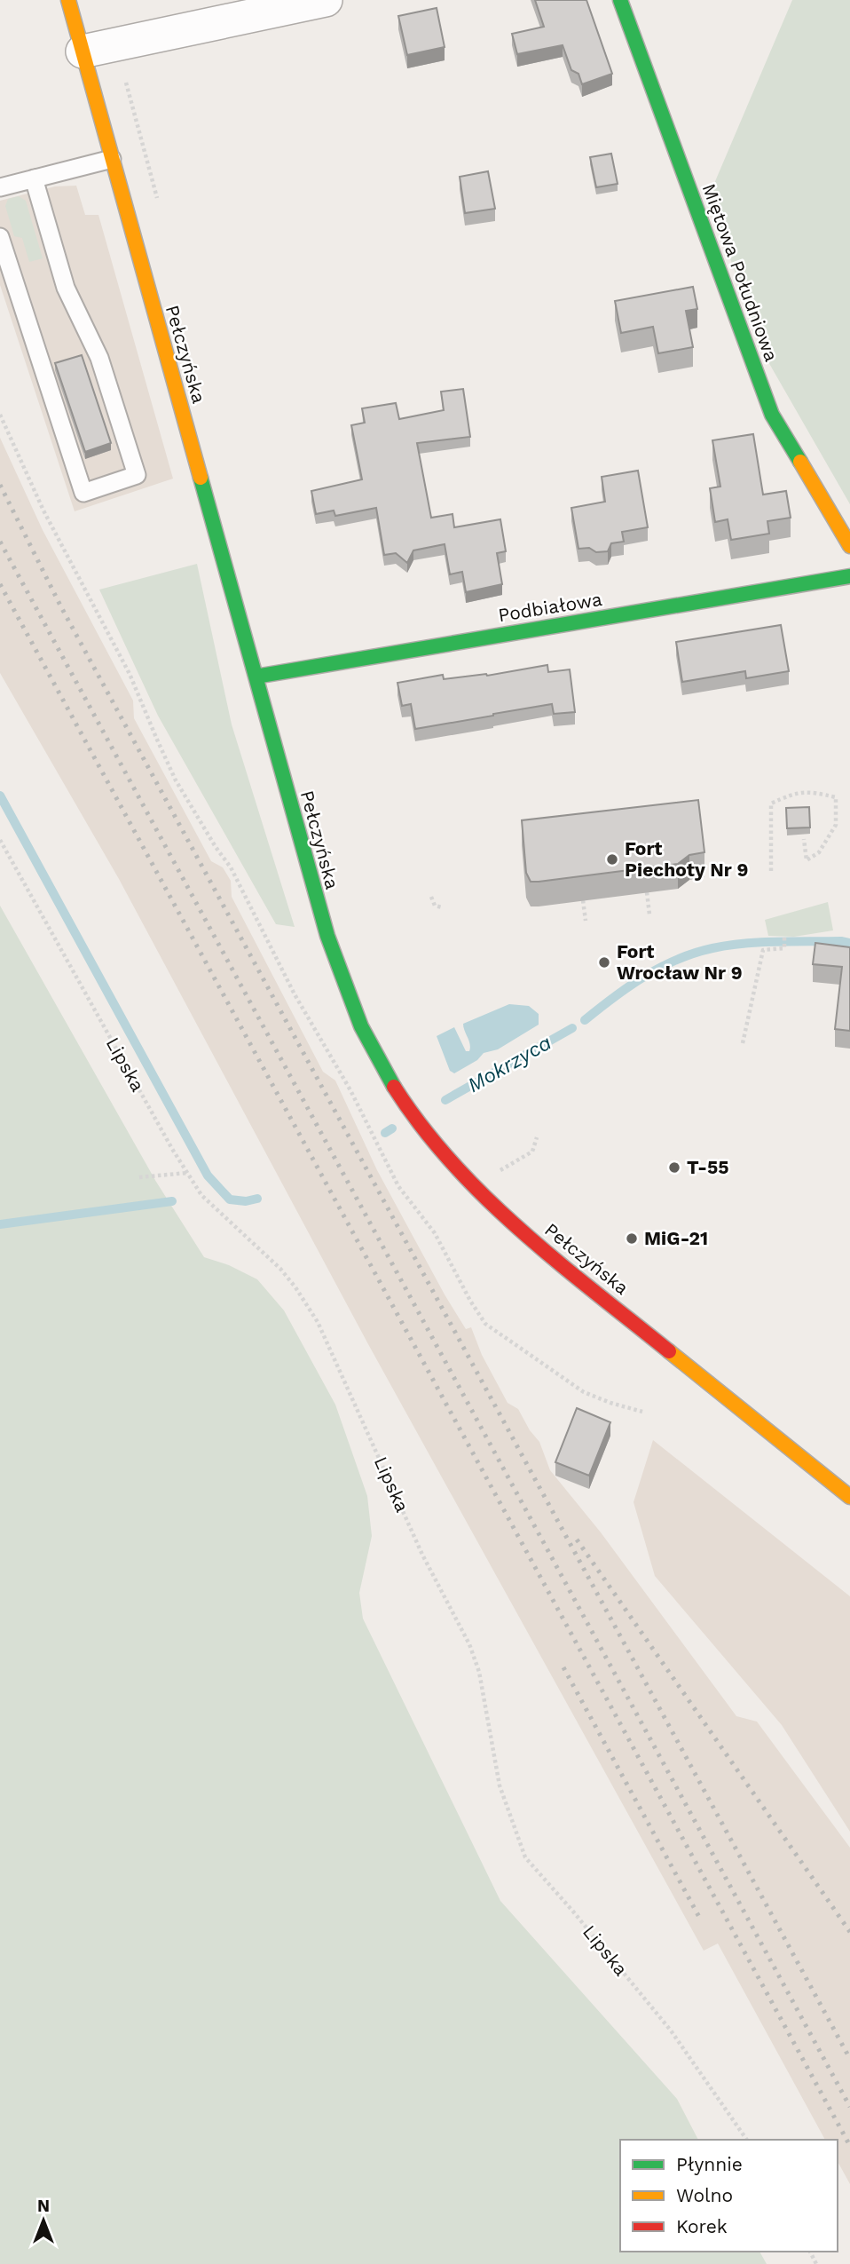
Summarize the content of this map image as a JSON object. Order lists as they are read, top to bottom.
{
  "streets": {
    "main road": ["Miętowa Południowa", "Pełczyńska", "Podbiałowa"],
    "path": ["Lipska"]
  },
  "crossings": [
    ["Pełczyńska", "Podbiałowa"]
  ],
  "water": ["Mokrzyca"],
  "places": [
    "Fort Piechoty Nr 9",
    "Fort Wrocław Nr 9",
    "T-55",
    "MiG-21"
  ],
  "legend": ["Płynnie", "Wolno", "Korek"],
  "north": "top"
}
